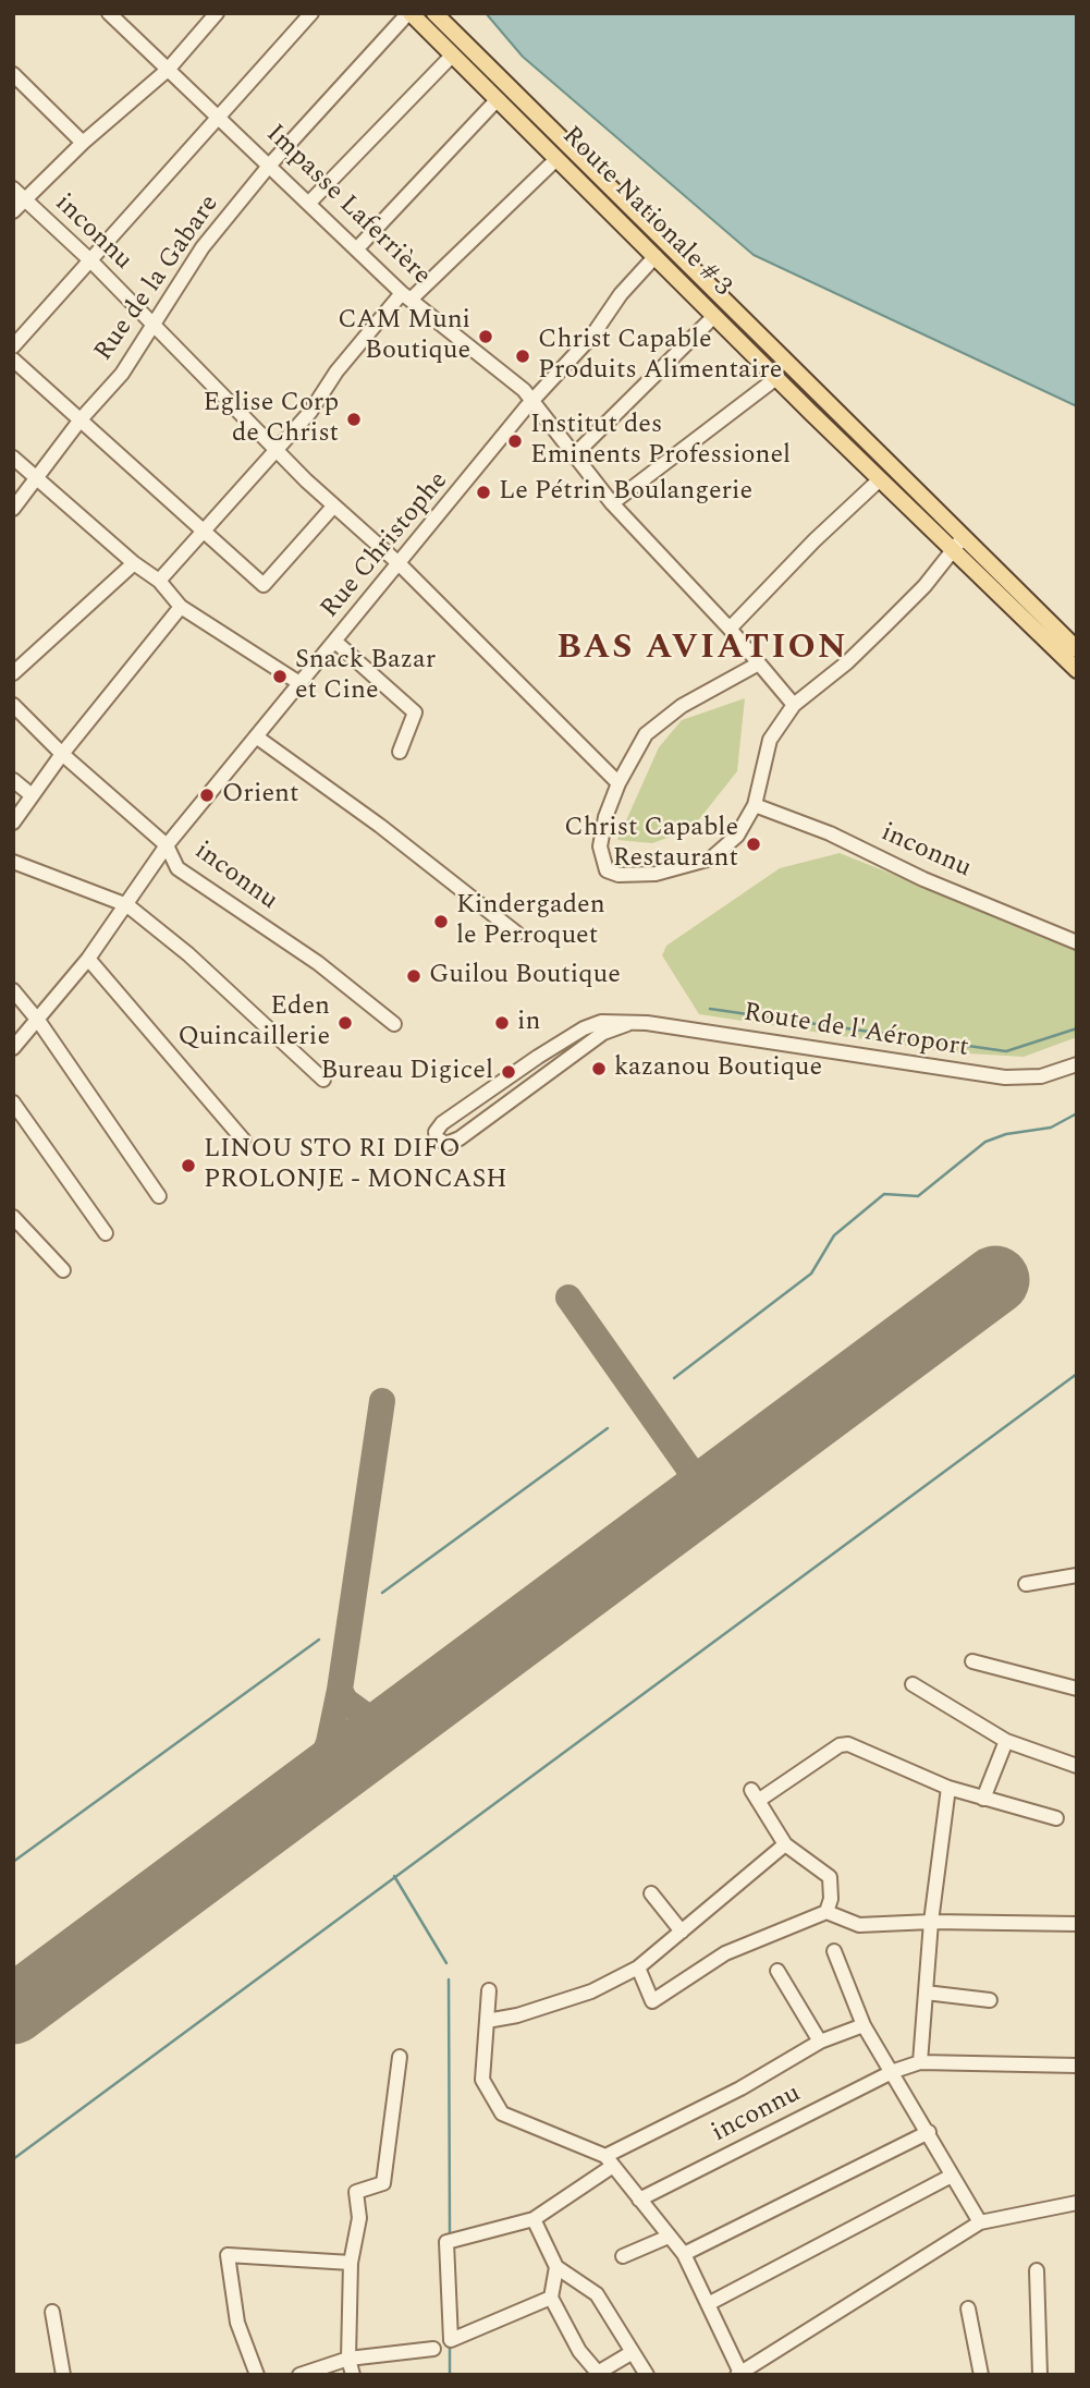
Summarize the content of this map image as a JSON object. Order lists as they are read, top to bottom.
{
  "streets": {
    "main road": ["Route Nationale # 3"],
    "street": [
      "Impasse Laferrière",
      "inconnu",
      "Rue de la Gabare",
      "Rue Christophe",
      "Route de l'Aéroport"
    ]
  },
  "crossings": [
    ["Impasse Laferrière", "Rue de la Gabare"],
    ["Impasse Laferrière", "Rue Christophe"],
    ["Route Nationale # 3", "Rue de la Gabare"],
    ["Route Nationale # 3", "Rue Christophe"],
    ["inconnu", "Rue de la Gabare"],
    ["inconnu", "Rue Christophe"]
  ],
  "districts": ["BAS AVIATION"],
  "places": [
    "CAM Muni Boutique",
    "Christ Capable Produits Alimentaire",
    "Eglise Corp de Christ",
    "Institut des Eminents Professionel",
    "Le Pétrin Boulangerie",
    "Snack Bazar et Cine",
    "Orient",
    "Christ Capable Restaurant",
    "Kindergaden le Perroquet",
    "Guilou Boutique",
    "Eden Quincaillerie",
    "in",
    "kazanou Boutique",
    "Bureau Digicel",
    "LINOU STO RI DIFO PROLONJE - MONCASH"
  ]
}
